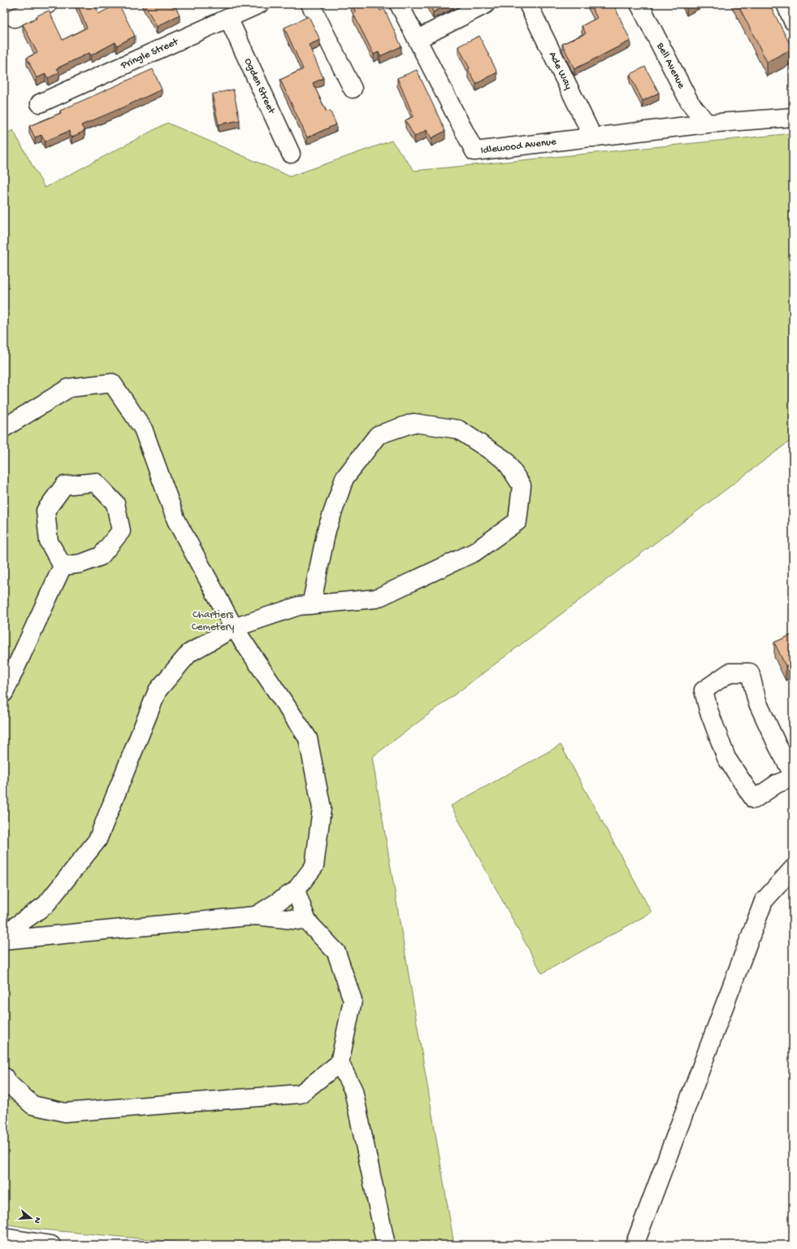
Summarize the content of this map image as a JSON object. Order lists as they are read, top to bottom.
{
  "streets": {
    "street": [
      "Pringle Street",
      "Bell Avenue",
      "Ade Way",
      "Ogden Street",
      "Idlewood Avenue"
    ]
  },
  "crossings": [
    ["Pringle Street", "Ogden Street"],
    ["Bell Avenue", "Idlewood Avenue"],
    ["Ade Way", "Idlewood Avenue"]
  ],
  "parks": ["Chartiers Cemetery"],
  "north": "right"
}
